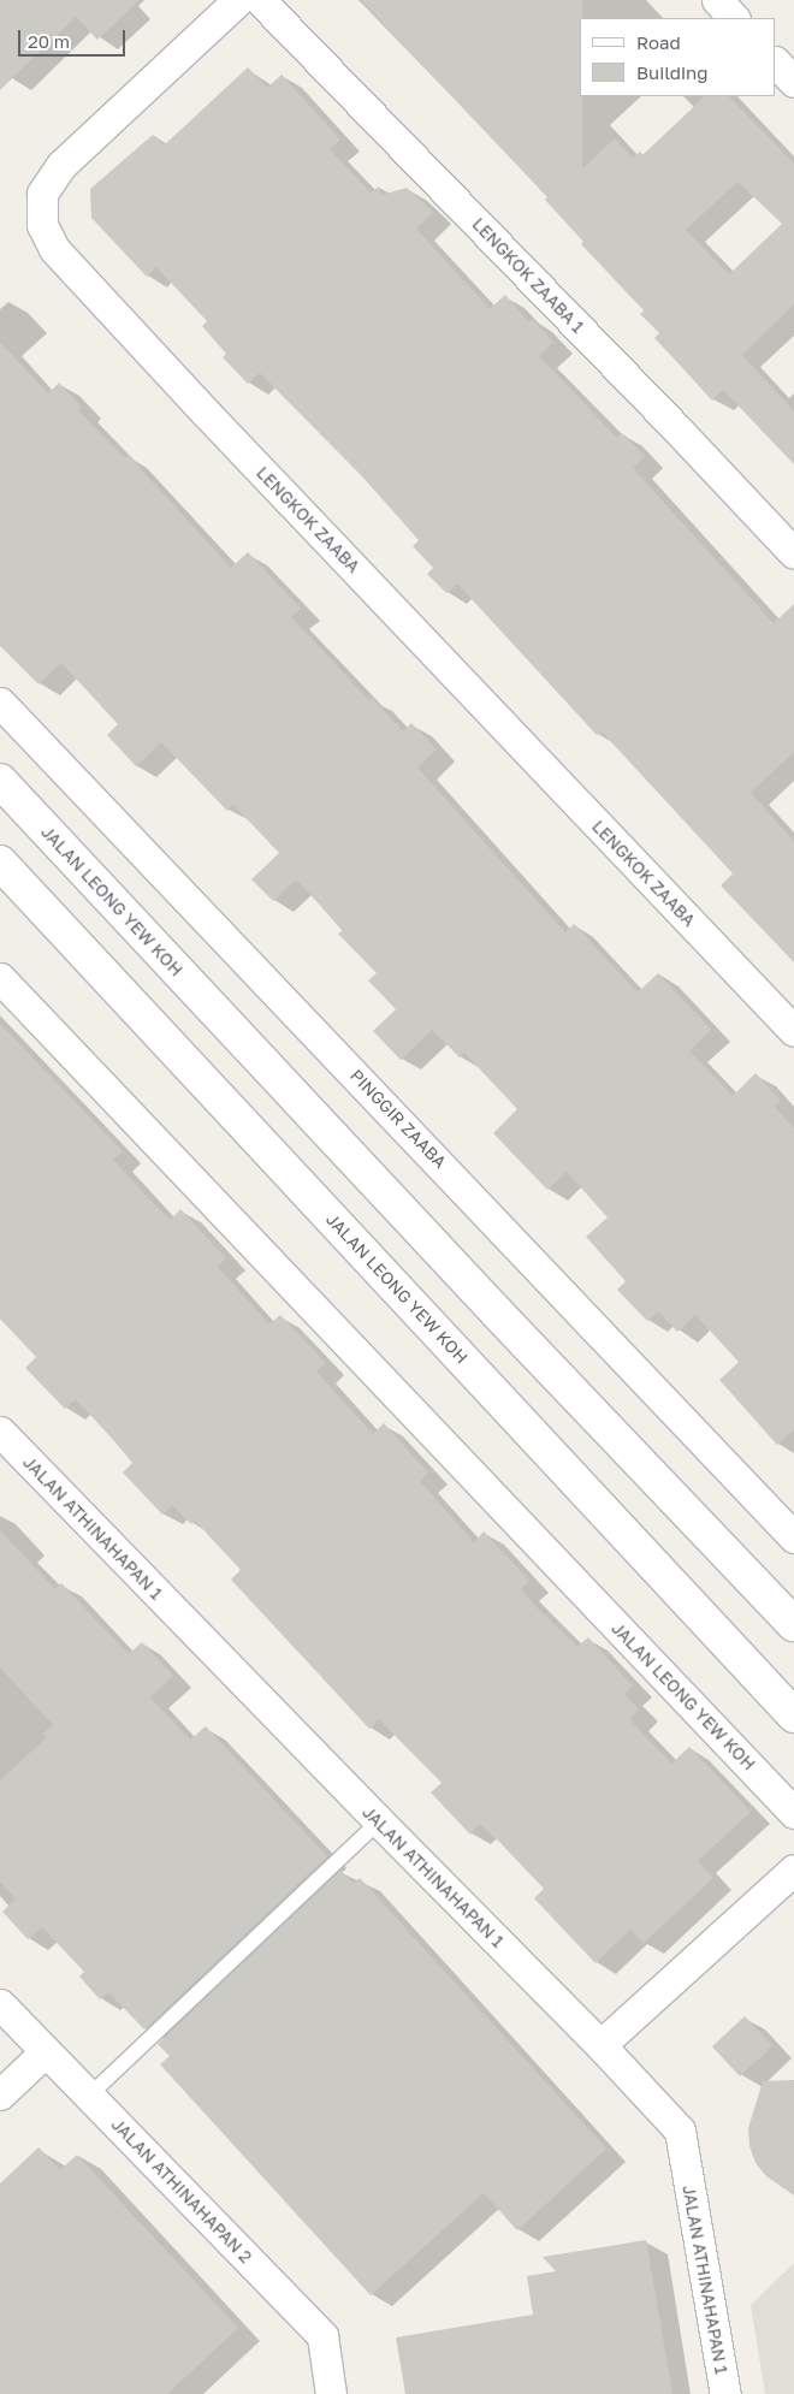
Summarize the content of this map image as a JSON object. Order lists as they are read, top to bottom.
{
  "streets": {
    "street": [
      "LENGKOK ZAABA 1",
      "LENGKOK ZAABA",
      "JALAN LEONG YEW KOH",
      "PINGGIR ZAABA",
      "JALAN ATHINAHAPAN 1",
      "JALAN ATHINAHAPAN 2"
    ]
  },
  "legend": ["Road", "Building"],
  "scale_bar": "20 m"
}
